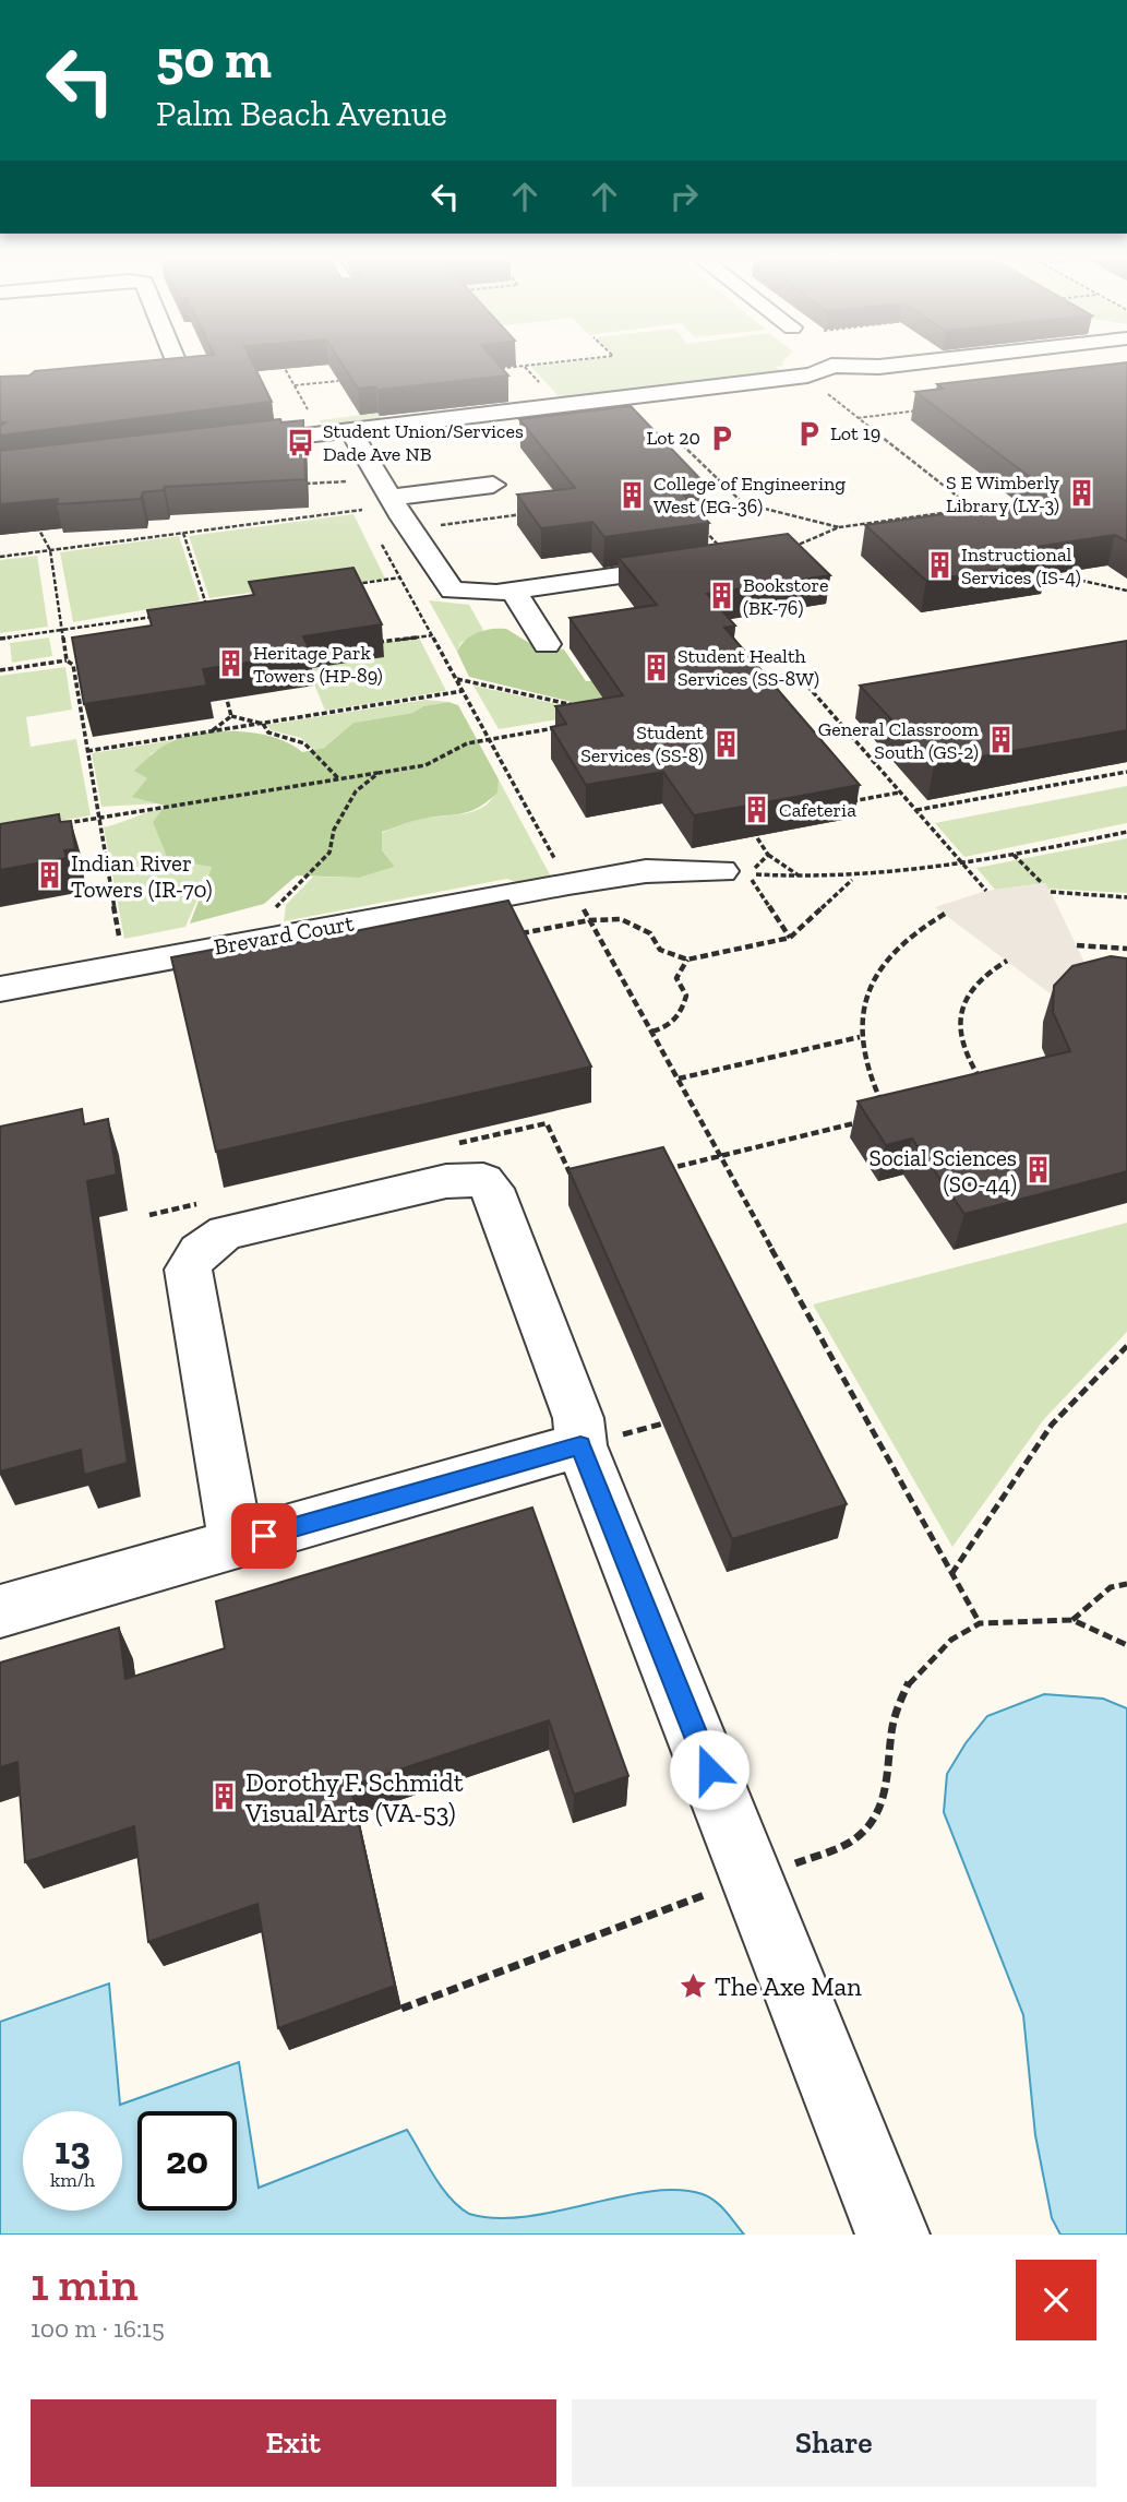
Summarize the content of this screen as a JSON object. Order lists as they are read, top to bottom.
{
  "streets": {
    "street": ["Brevard Court"]
  },
  "places": {
    "parking": ["Lot 19", "Lot 20"],
    "bus stop": ["Student Union/Services Dade Ave NB"],
    "building": [
      "S E Wimberly Library (LY-3)",
      "College of Engineering West (EG-36)",
      "Instructional Services (IS-4)",
      "Bookstore (BK-76)",
      "Heritage Park Towers (HP-89)",
      "Student Health Services (SS-8W)",
      "General Classroom South (GS-2)",
      "Student Services (SS-8)",
      "Cafeteria",
      "Indian River Towers (IR-70)",
      "Social Sciences (SO-44)",
      "Dorothy F. Schmidt Visual Arts (VA-53)"
    ],
    "place": ["The Axe Man"]
  },
  "page": {
    "turn": ["50 m", "Palm Beach Avenue"],
    "speed": "13 km/h",
    "limit": "20",
    "heading": ["1 min", "100 m · 16:15"],
    "buttons": ["Exit", "Share"]
  }
}
